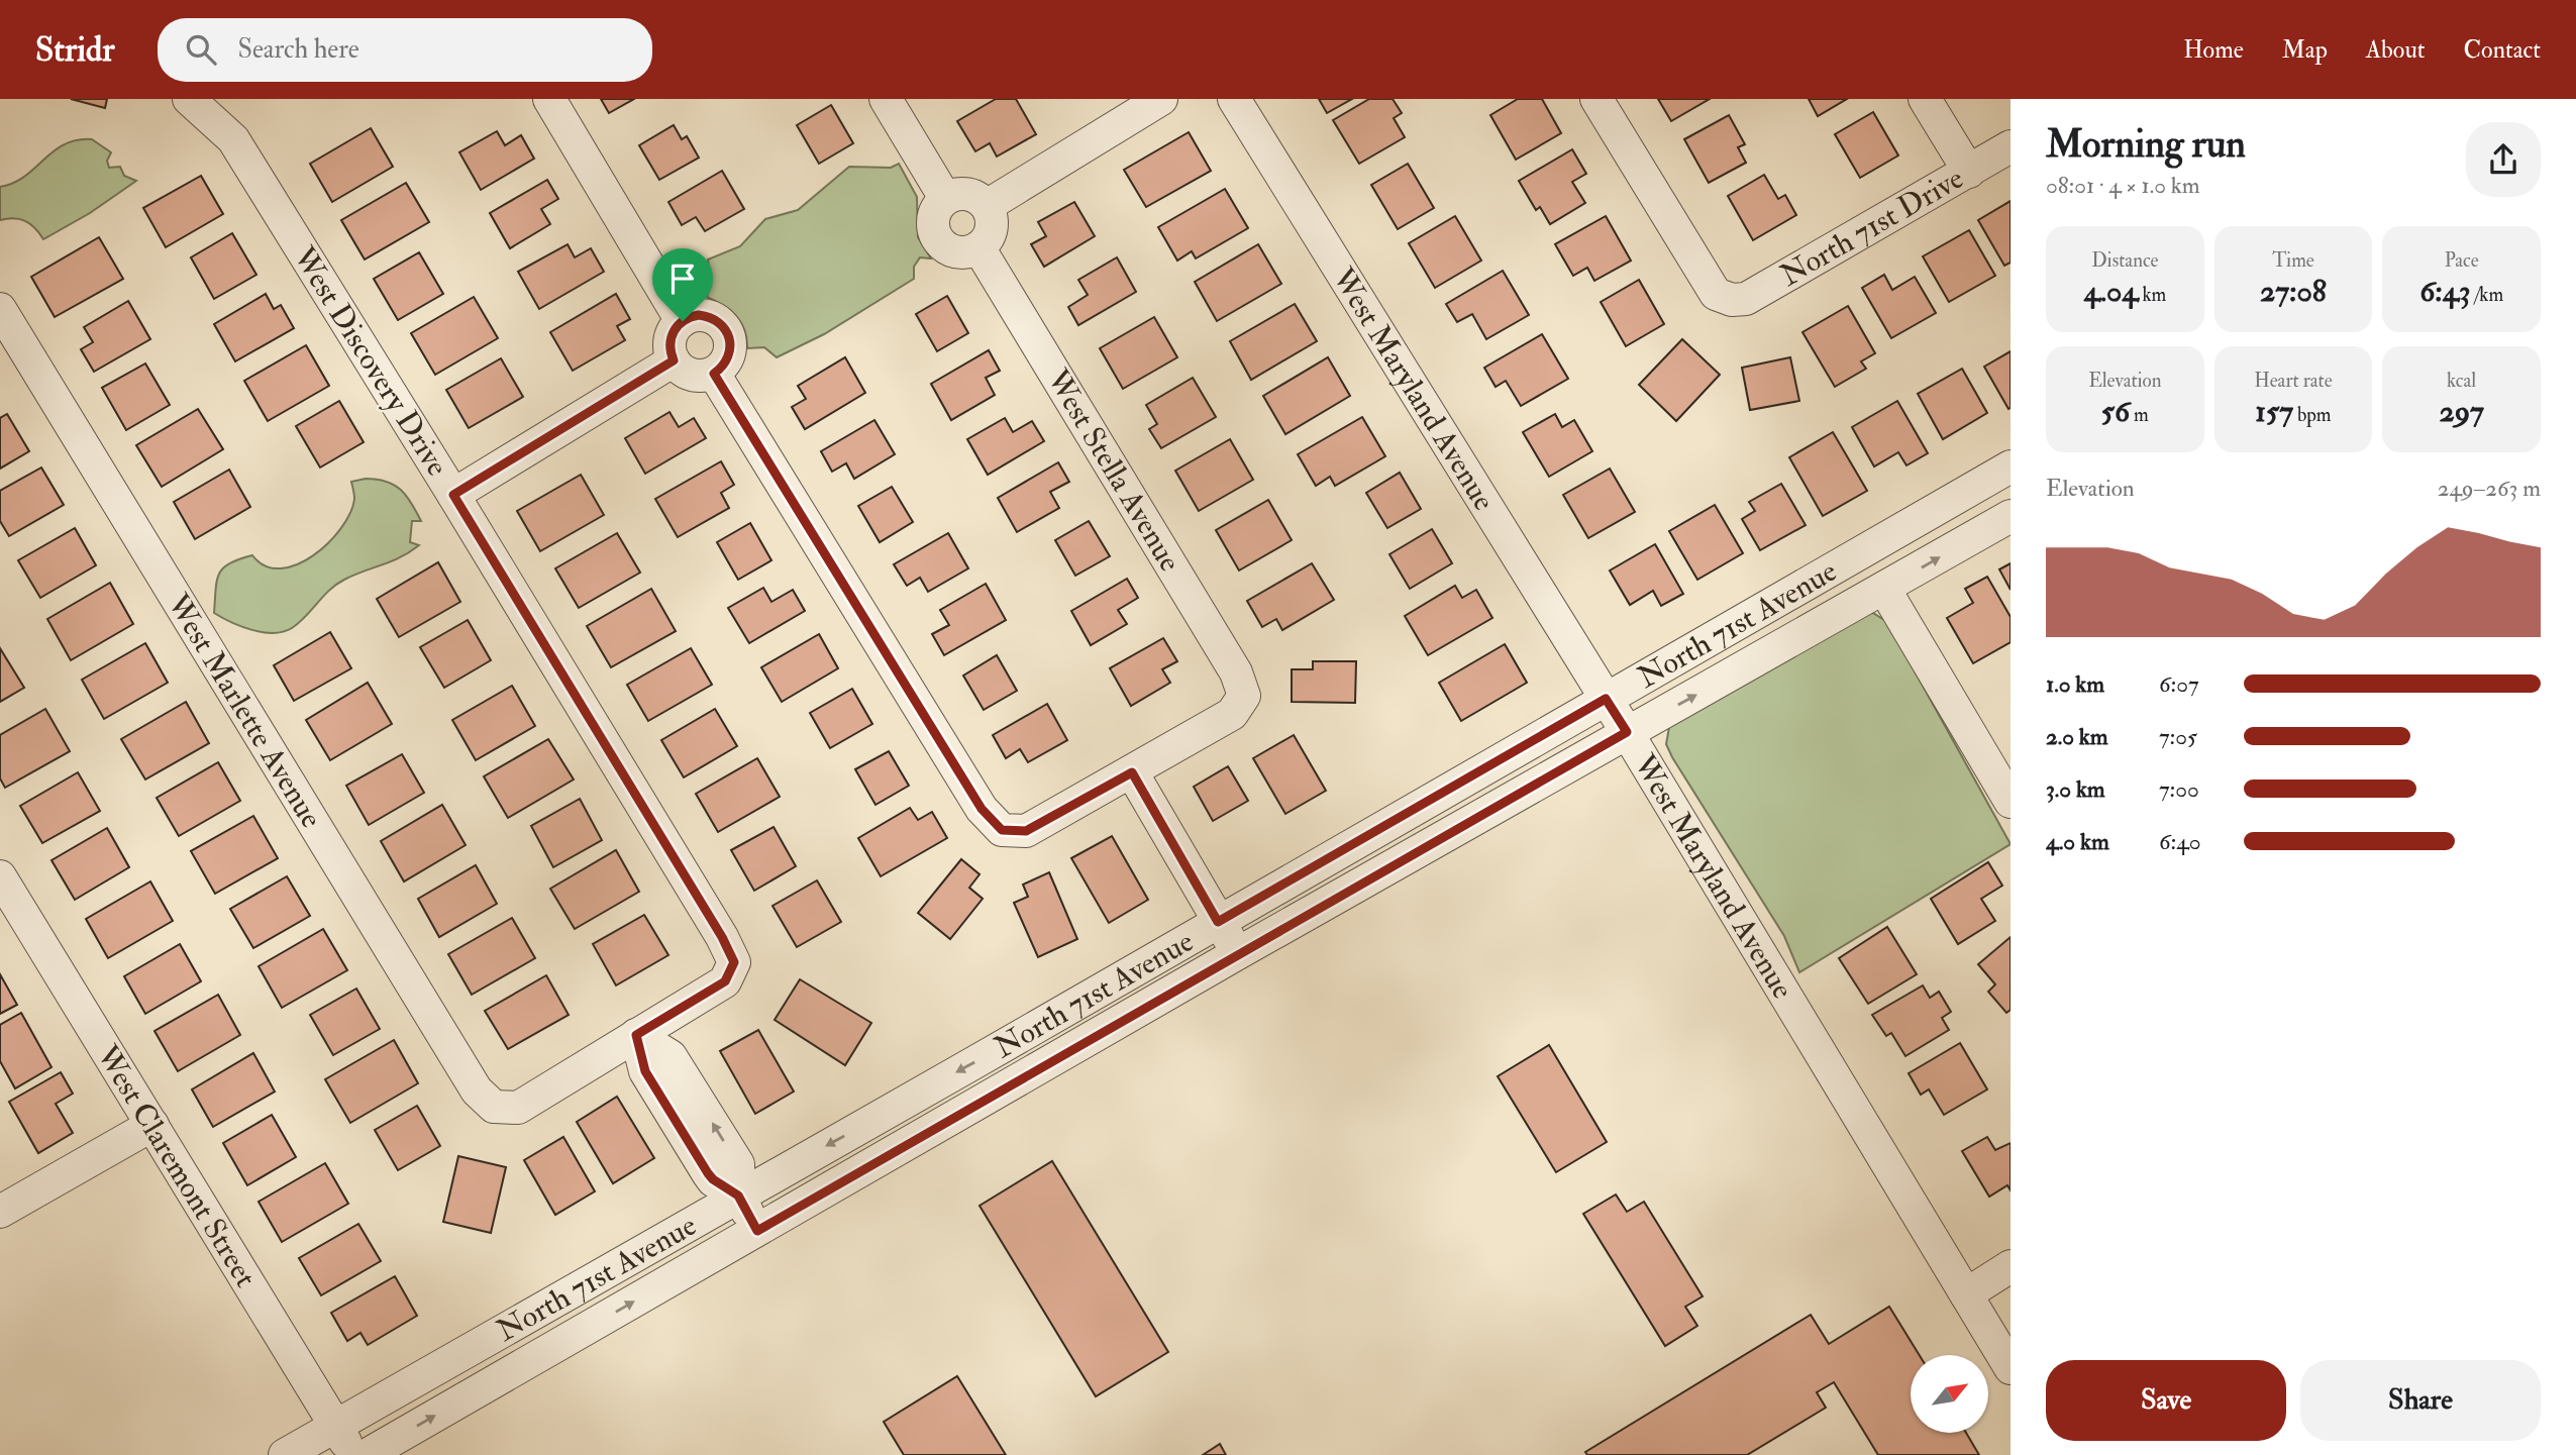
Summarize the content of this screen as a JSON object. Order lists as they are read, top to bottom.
{
  "streets": {
    "street": [
      "North 71st Drive",
      "West Discovery Drive",
      "West Maryland Avenue",
      "West Stella Avenue",
      "North 71st Avenue",
      "West Marlette Avenue",
      "West Claremont Street"
    ]
  },
  "crossings": [
    ["West Discovery Drive", "West Marlette Avenue"],
    ["West Maryland Avenue", "North 71st Avenue"],
    ["North 71st Avenue", "West Claremont Street"]
  ],
  "north": "top right",
  "page": {
    "header": "Stridr",
    "search": "Search here",
    "nav": [
      "Home",
      "Map",
      "About",
      "Contact"
    ],
    "heading": ["Morning run", "08:01 · 4 × 1.0 km"],
    "stats": [
      ["Distance", "4.04 km"],
      ["Time", "27:08"],
      ["Pace", "6:43 /km"],
      ["Elevation", "56 m"],
      ["Heart rate", "157 bpm"],
      ["kcal", "297"]
    ],
    "chart": ["Elevation", "249–263 m"],
    "list": [
      {
        "name": "1.0 km",
        "note": "6:07"
      },
      {
        "name": "2.0 km",
        "note": "7:05"
      },
      {
        "name": "3.0 km",
        "note": "7:00"
      },
      {
        "name": "4.0 km",
        "note": "6:40"
      }
    ],
    "buttons": ["Save", "Share"]
  }
}
